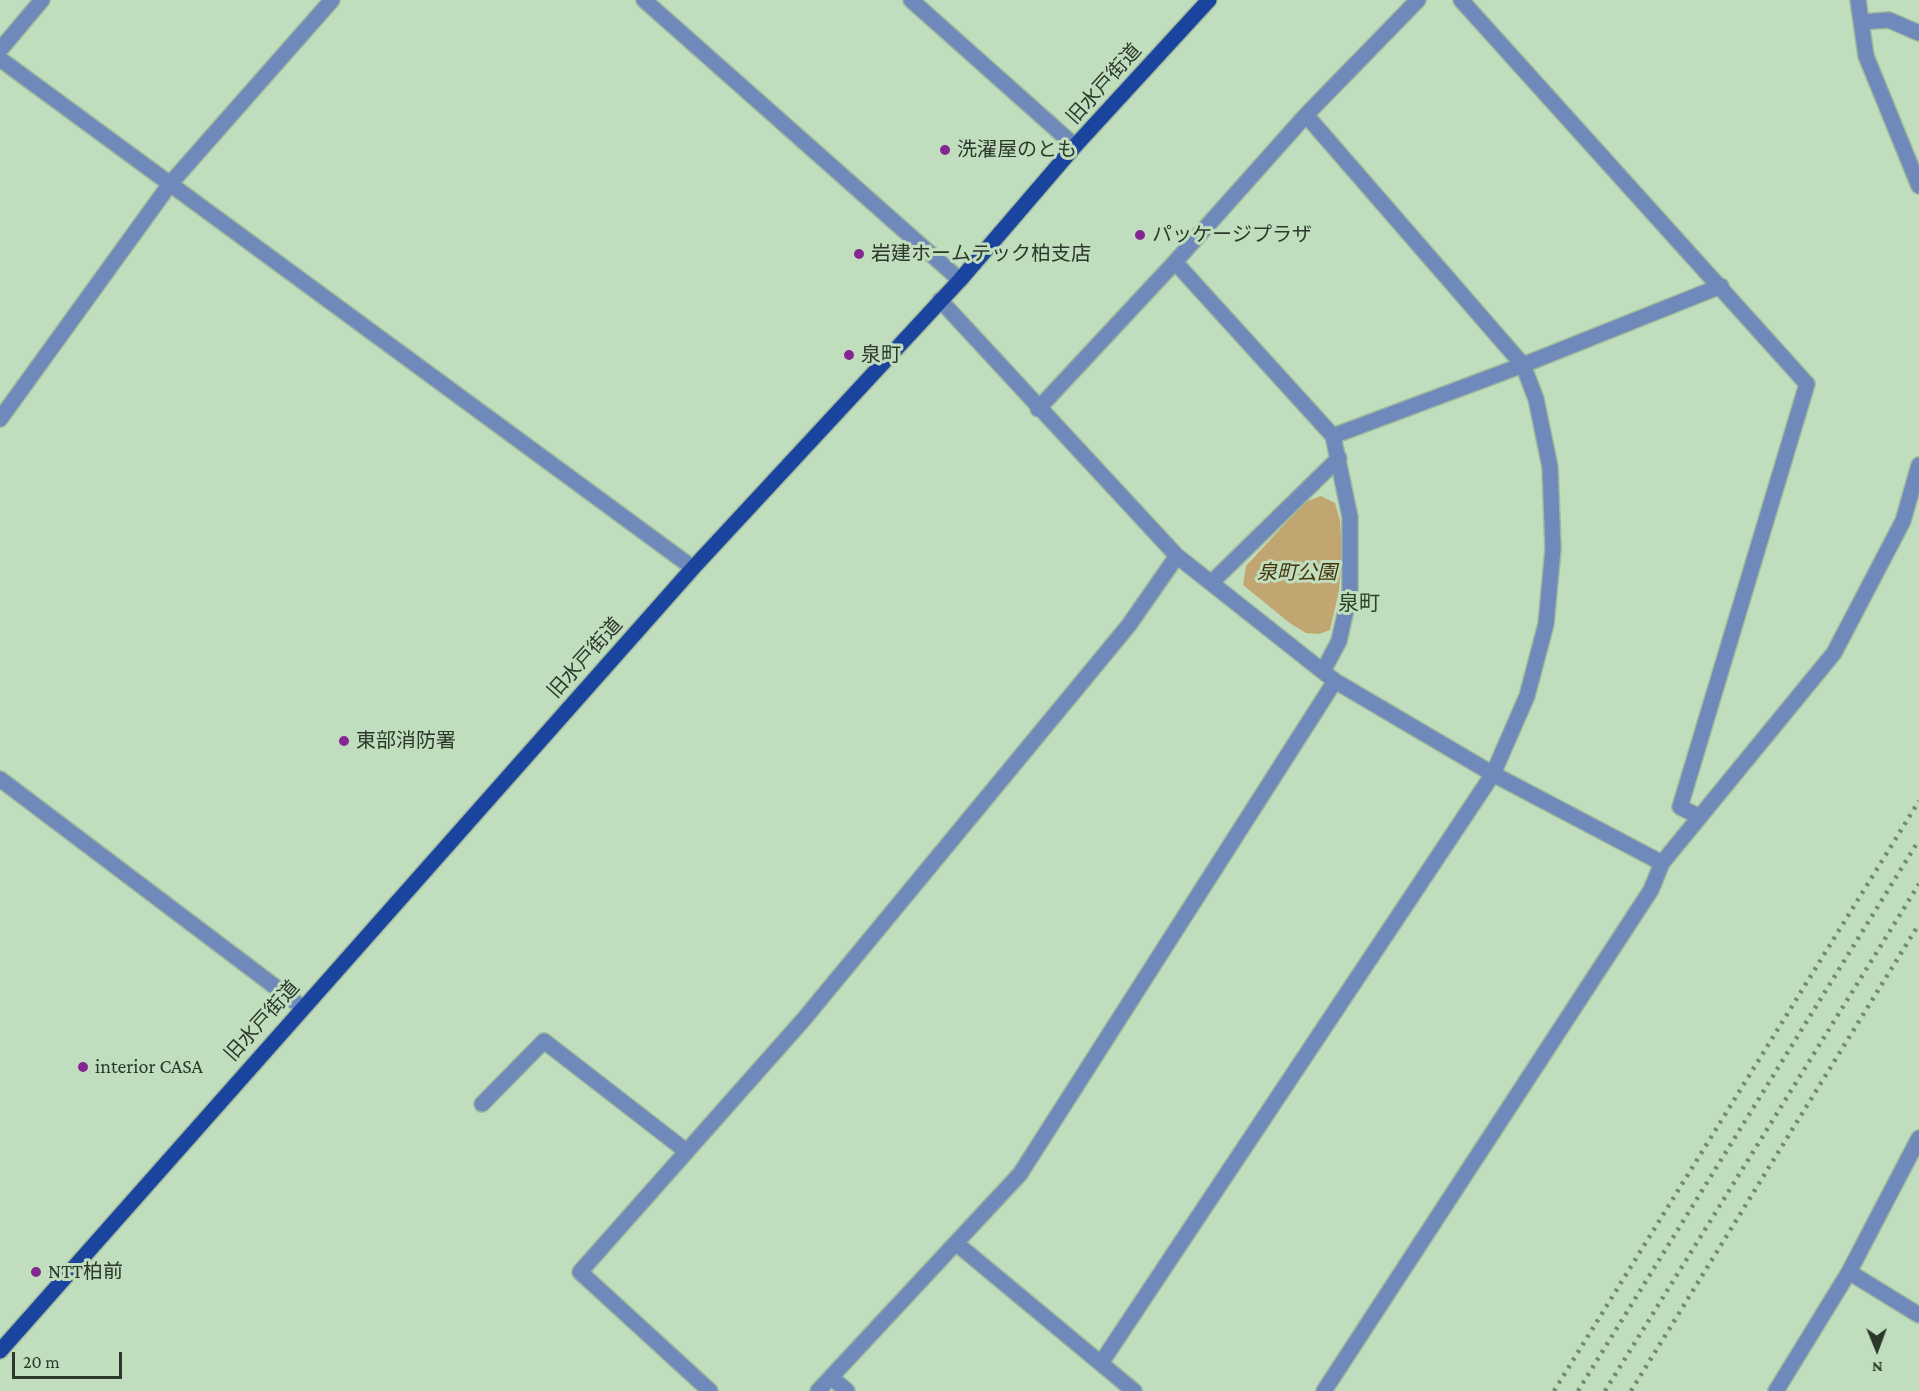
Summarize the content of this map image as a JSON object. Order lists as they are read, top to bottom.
{
  "streets": {
    "main road": ["旧水戸街道"]
  },
  "districts": ["泉町"],
  "parks": ["泉町公園"],
  "places": [
    "洗濯屋のとも",
    "パッケージプラザ",
    "岩建ホームテック柏支店",
    "泉町",
    "東部消防署",
    "interior CASA",
    "NTT柏前"
  ],
  "scale_bar": "20 m",
  "north": "bottom"
}
